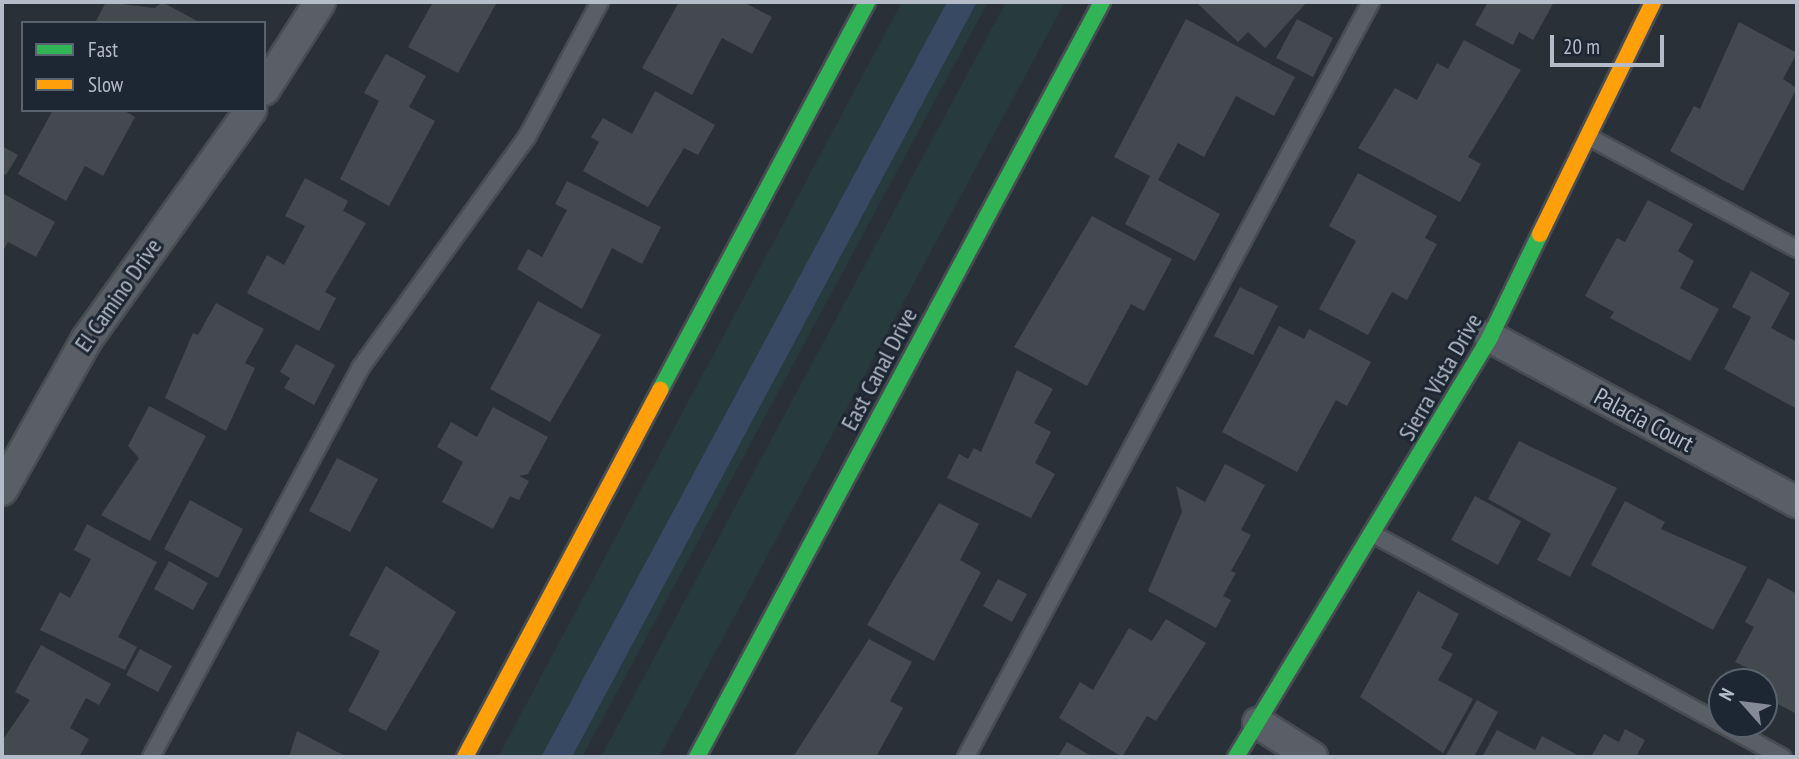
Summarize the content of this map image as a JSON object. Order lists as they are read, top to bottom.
{
  "streets": {
    "main road": ["East Canal Drive", "Sierra Vista Drive"],
    "street": ["El Camino Drive", "Palacia Court"]
  },
  "crossings": [
    ["Sierra Vista Drive", "Palacia Court"]
  ],
  "legend": ["Fast", "Slow"],
  "scale_bar": "20 m",
  "north": "top left"
}
